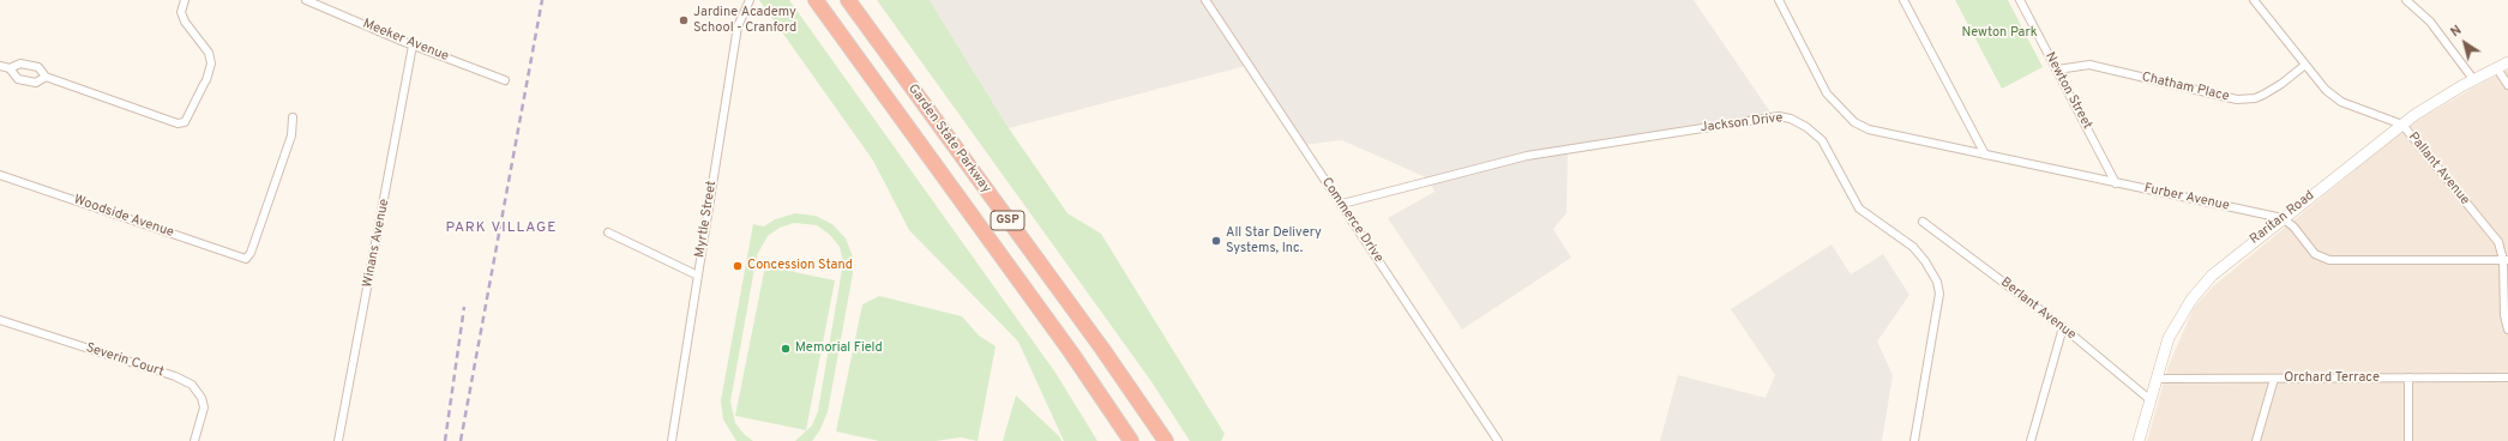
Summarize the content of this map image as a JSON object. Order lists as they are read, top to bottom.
{
  "streets": {
    "highway": ["Garden State Parkway", "GSP"],
    "main road": ["Raritan Road"],
    "street": [
      "Meeker Avenue",
      "Chatham Place",
      "Newton Street",
      "Jackson Drive",
      "Pallant Avenue",
      "Furber Avenue",
      "Woodside Avenue",
      "Myrtle Street",
      "Commerce Drive",
      "Winans Avenue",
      "Berlant Avenue",
      "Severin Court",
      "Orchard Terrace"
    ]
  },
  "crossings": [
    ["Meeker Avenue", "Winans Avenue"],
    ["Chatham Place", "Newton Street"],
    ["Chatham Place", "Pallant Avenue"],
    ["Newton Street", "Furber Avenue"],
    ["Jackson Drive", "Commerce Drive"],
    ["Pallant Avenue", "Raritan Road"],
    ["Furber Avenue", "Raritan Road"],
    ["Raritan Road", "Berlant Avenue"],
    ["Raritan Road", "Orchard Terrace"]
  ],
  "districts": ["PARK VILLAGE"],
  "parks": ["Newton Park"],
  "places": [
    "Jardine Academy School - Cranford",
    "All Star Delivery Systems, Inc.",
    "Concession Stand",
    "Memorial Field"
  ],
  "north": "top left"
}
